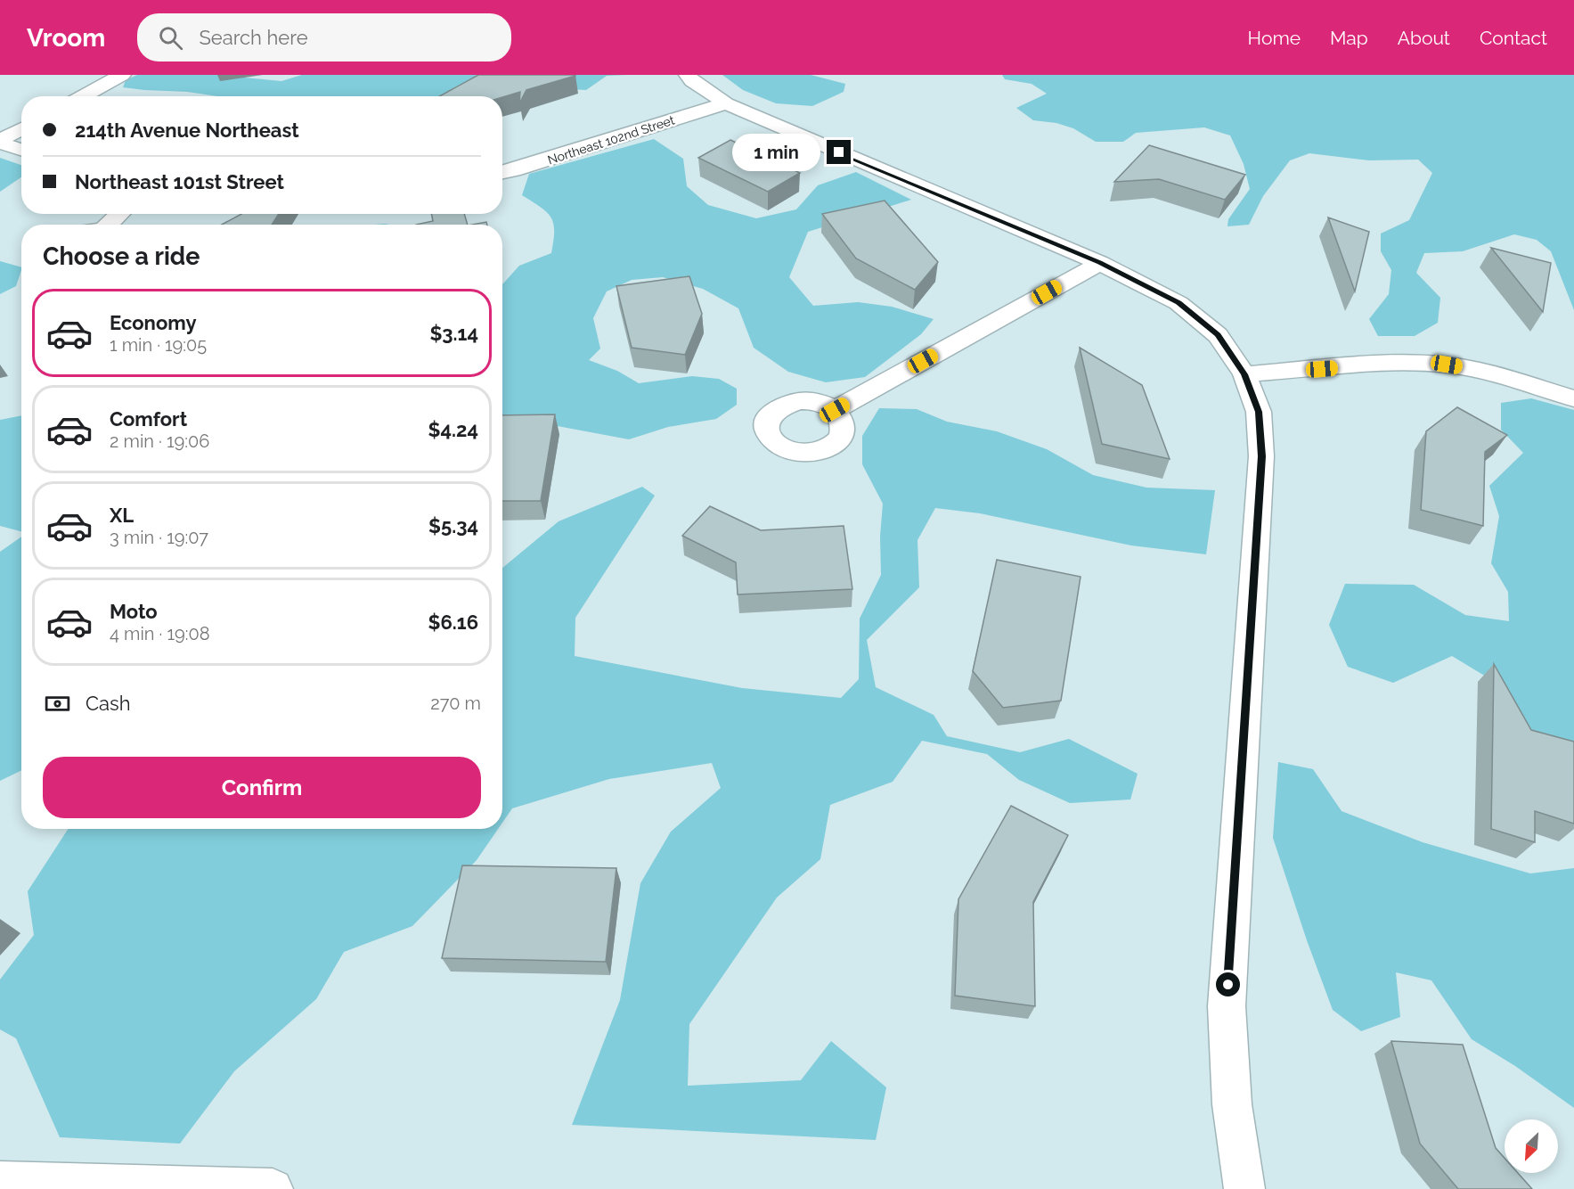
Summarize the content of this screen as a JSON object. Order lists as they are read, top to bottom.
{
  "streets": {
    "street": ["Northeast 102nd Street"]
  },
  "north": "bottom left",
  "page": {
    "header": "Vroom",
    "search": "Search here",
    "nav": [
      "Home",
      "Map",
      "About",
      "Contact"
    ],
    "banner": ["214th Avenue Northeast", "Northeast 101st Street"],
    "bubble": "1 min",
    "heading": "Choose a ride",
    "list": [
      {
        "name": "Economy",
        "note": "1 min · 19:05",
        "value": "$3.14"
      },
      {
        "name": "Comfort",
        "note": "2 min · 19:06",
        "value": "$4.24"
      },
      {
        "name": "XL",
        "note": "3 min · 19:07",
        "value": "$5.34"
      },
      {
        "name": "Moto",
        "note": "4 min · 19:08",
        "value": "$6.16"
      }
    ],
    "pay": ["Cash", "270 m"],
    "buttons": "Confirm"
  }
}
